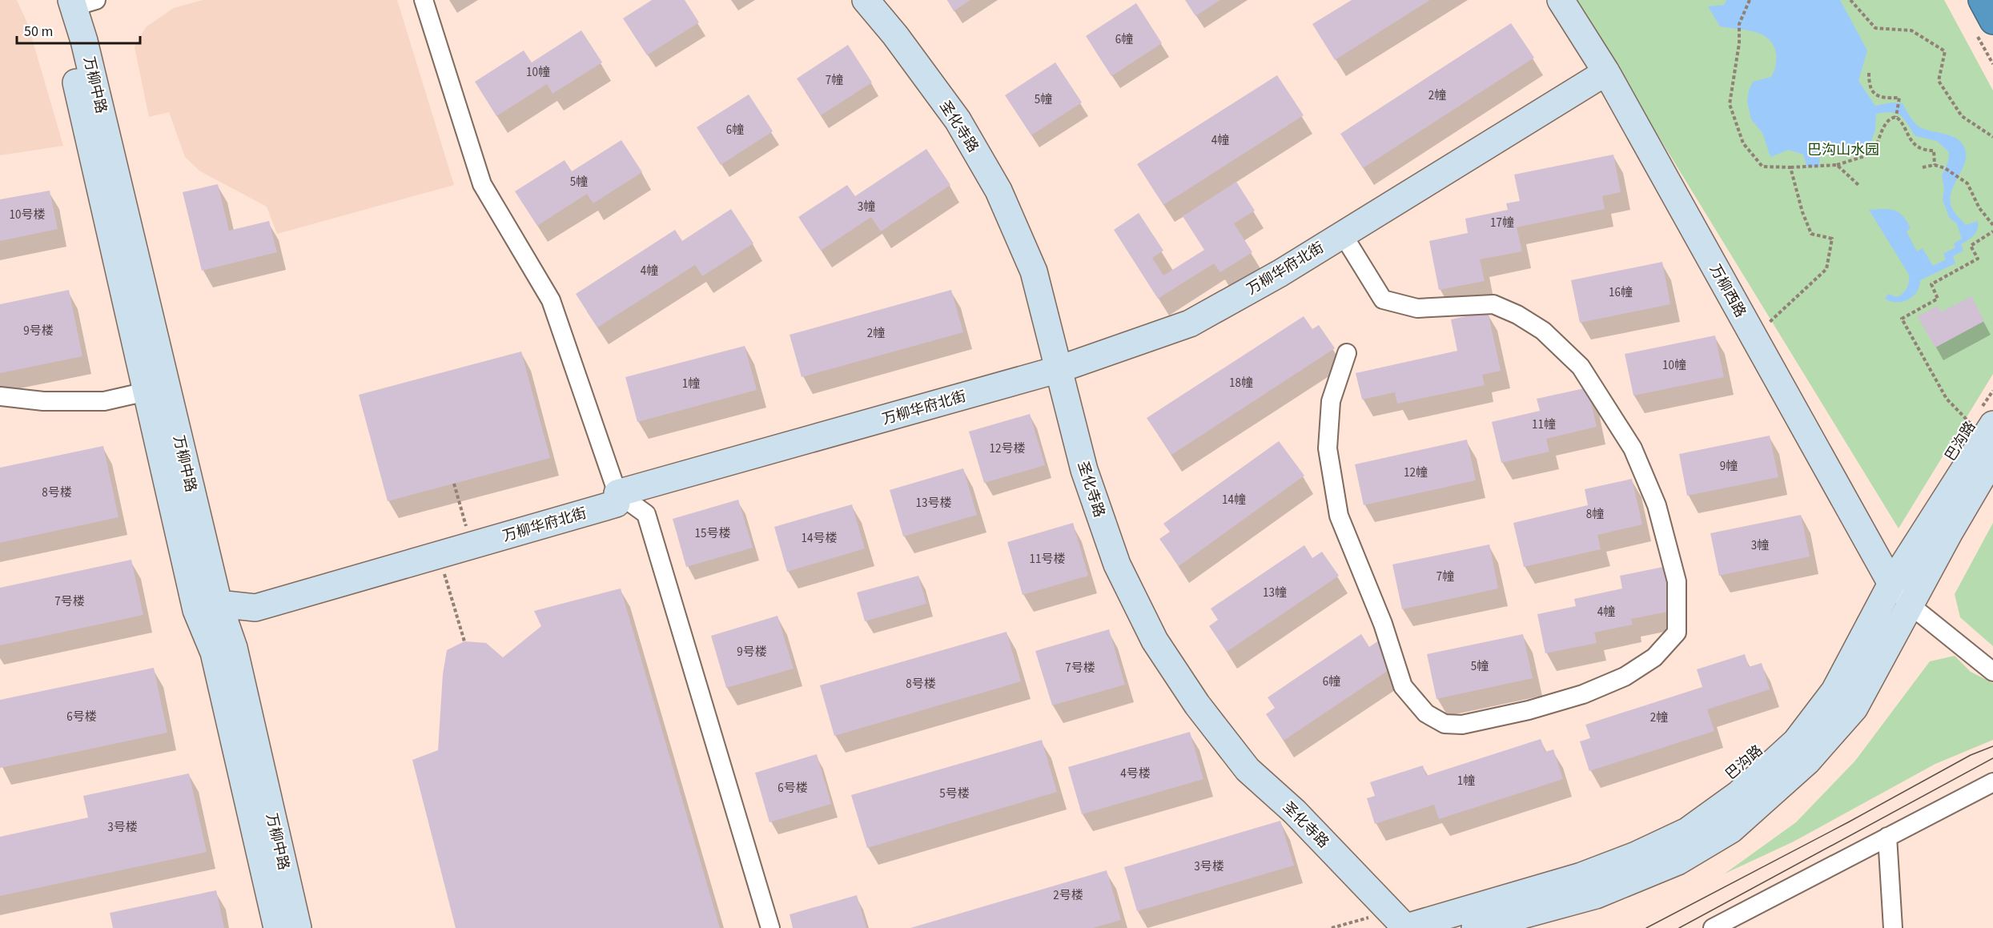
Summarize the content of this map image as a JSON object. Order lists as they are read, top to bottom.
{
  "streets": {
    "street": [
      "万柳中路",
      "圣化寺路",
      "万柳华府北街",
      "万柳西路",
      "巴沟路"
    ]
  },
  "crossings": [
    ["万柳中路", "万柳华府北街"],
    ["圣化寺路", "万柳华府北街"],
    ["圣化寺路", "巴沟路"],
    ["万柳华府北街", "万柳西路"],
    ["万柳西路", "巴沟路"]
  ],
  "parks": ["巴沟山水园"],
  "house_numbers": [
    "6幢",
    "10幢",
    "7幢",
    "2幢",
    "5幢",
    "6幢",
    "4幢",
    "5幢",
    "3幢",
    "10号楼",
    "17幢",
    "4幢",
    "16幢",
    "9号楼",
    "2幢",
    "10幢",
    "18幢",
    "1幢",
    "11幢",
    "12号楼",
    "9幢",
    "12幢",
    "8号楼",
    "14幢",
    "13号楼",
    "8幢",
    "15号楼",
    "14号楼",
    "3幢",
    "11号楼",
    "7幢",
    "13幢",
    "7号楼",
    "4幢",
    "9号楼",
    "5幢",
    "7号楼",
    "6幢",
    "8号楼",
    "6号楼",
    "2幢",
    "4号楼",
    "1幢",
    "6号楼",
    "5号楼",
    "3号楼",
    "3号楼",
    "2号楼"
  ],
  "scale_bar": "50 m"
}
